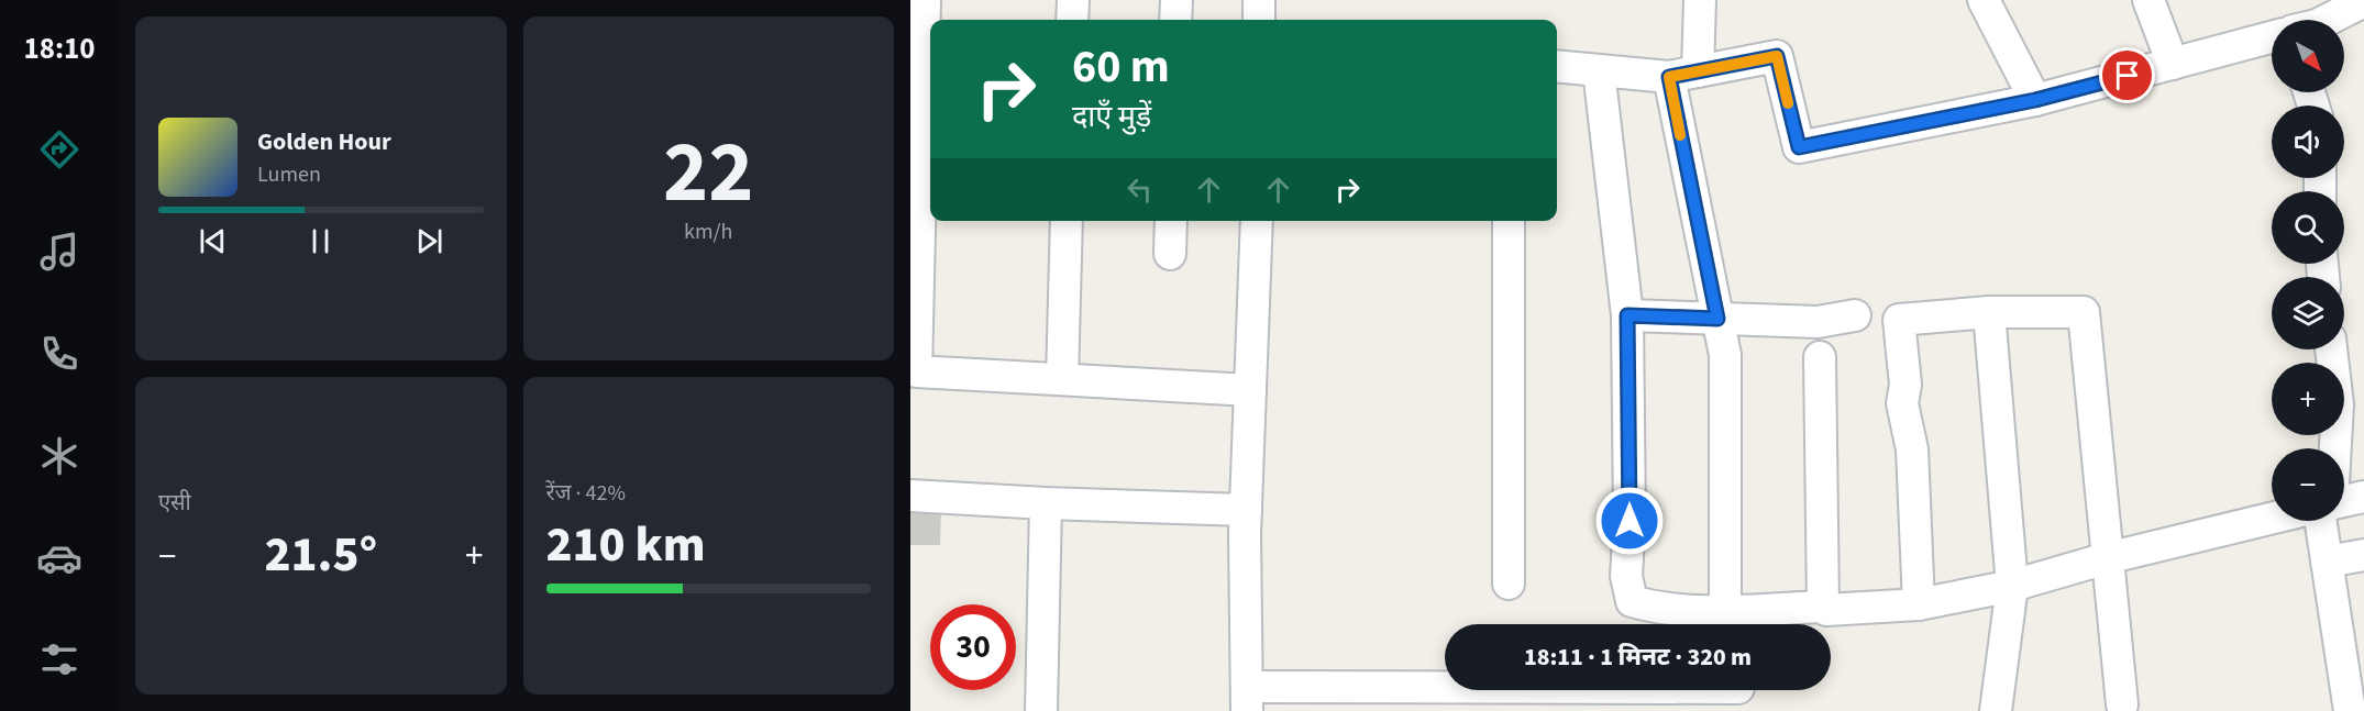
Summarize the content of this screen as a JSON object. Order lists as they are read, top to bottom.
{
  "north": "bottom right",
  "page": {
    "tabs": "18:10",
    "tile": [
      ["22", "km/h"],
      "एसी",
      ["रेंज · 42%", "210 km"]
    ],
    "map_buttons": ["+", "−"],
    "turn": ["60 m", "दाएँ मुड़ें"],
    "song": ["Golden Hour", "Lumen"],
    "heat": ["−", "21.5°", "+"],
    "limit": "30",
    "trip": "18:11 · 1 मिनट · 320 m"
  }
}
